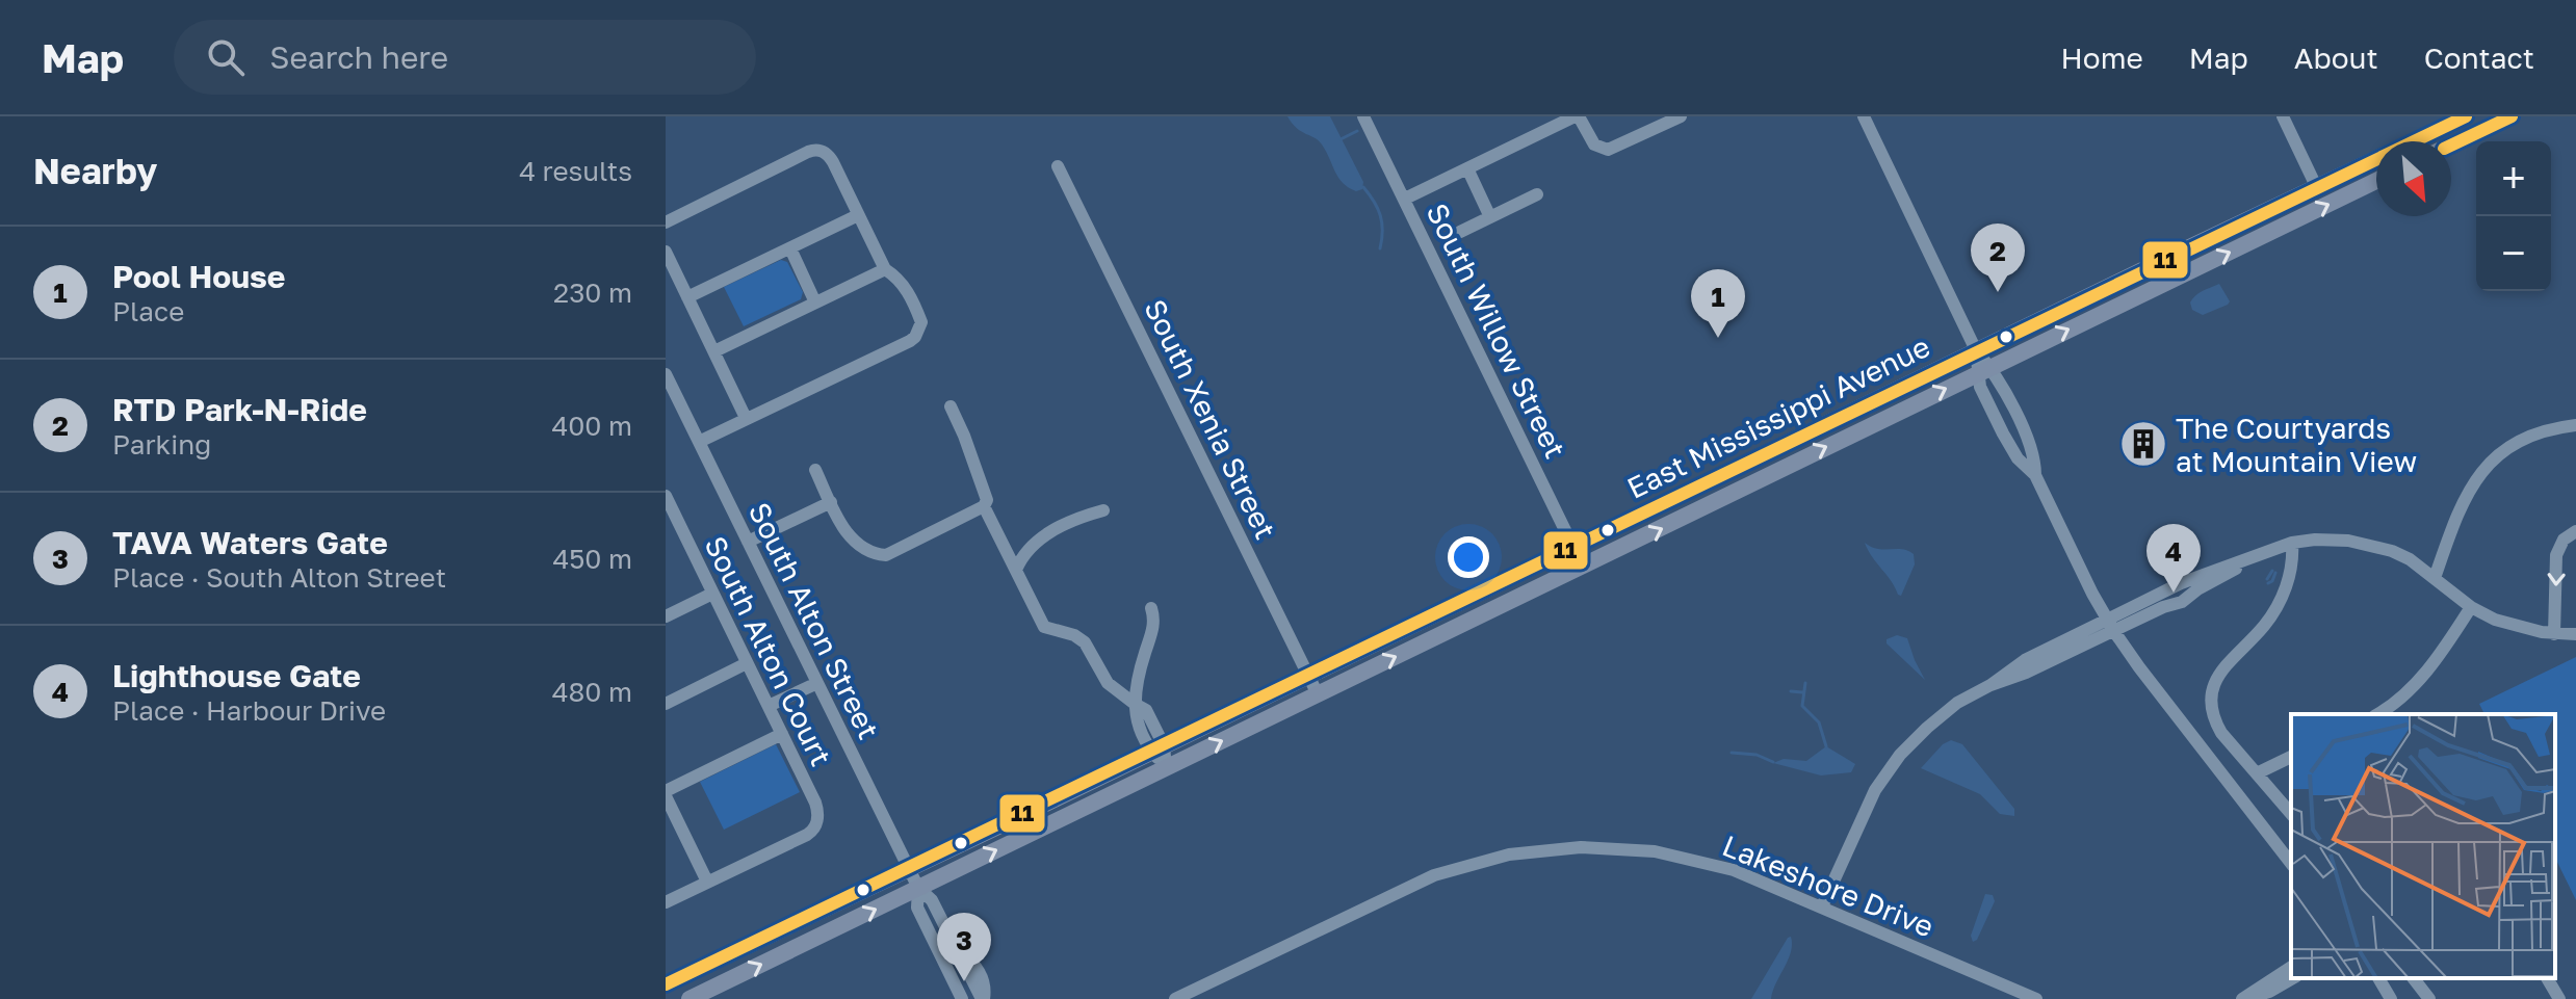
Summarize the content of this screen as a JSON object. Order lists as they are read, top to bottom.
{
  "streets": {
    "main road": ["East Mississippi Avenue"],
    "street": [
      "South Willow Street",
      "South Xenia Street",
      "South Alton Street",
      "South Alton Court",
      "Lakeshore Drive"
    ]
  },
  "crossings": [
    ["South Willow Street", "East Mississippi Avenue"],
    ["East Mississippi Avenue", "South Xenia Street"],
    ["East Mississippi Avenue", "South Alton Street"]
  ],
  "places": {
    "building": ["The Courtyards at Mountain View"]
  },
  "lines": ["transit line 11"],
  "north": "bottom right",
  "page": {
    "header": "Map",
    "search": "Search here",
    "nav": [
      "Home",
      "Map",
      "About",
      "Contact"
    ],
    "heading": ["Nearby", "4 results"],
    "map_buttons": ["+", "−"],
    "pins": [
      "2",
      "1",
      "4",
      "3"
    ],
    "list": [
      {
        "mark": "1",
        "name": "Pool House",
        "note": "Place",
        "value": "230 m"
      },
      {
        "mark": "2",
        "name": "RTD Park-N-Ride",
        "note": "Parking",
        "value": "400 m"
      },
      {
        "mark": "3",
        "name": "TAVA Waters Gate",
        "note": "Place · South Alton Street",
        "value": "450 m"
      },
      {
        "mark": "4",
        "name": "Lighthouse Gate",
        "note": "Place · Harbour Drive",
        "value": "480 m"
      }
    ]
  }
}
